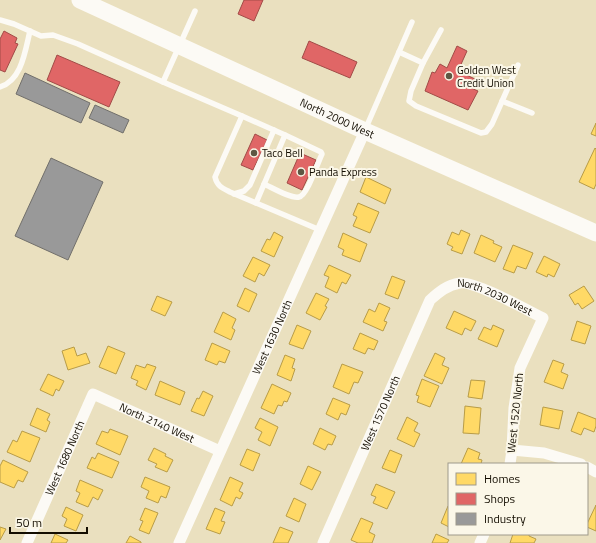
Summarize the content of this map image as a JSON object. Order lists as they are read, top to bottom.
{
  "streets": {
    "main road": ["North 2000 West"],
    "street": [
      "North 2030 West",
      "West 1630 North",
      "West 1570 North",
      "West 1520 North",
      "North 2140 West",
      "West 1680 North"
    ]
  },
  "crossings": [
    ["North 2000 West", "West 1630 North"],
    ["North 2030 West", "West 1570 North"],
    ["North 2030 West", "West 1520 North"],
    ["West 1630 North", "North 2140 West"],
    ["North 2140 West", "West 1680 North"]
  ],
  "places": ["Golden West Credit Union", "Taco Bell", "Panda Express"],
  "legend": ["Homes", "Shops", "Industry"],
  "scale_bar": "50 m"
}
